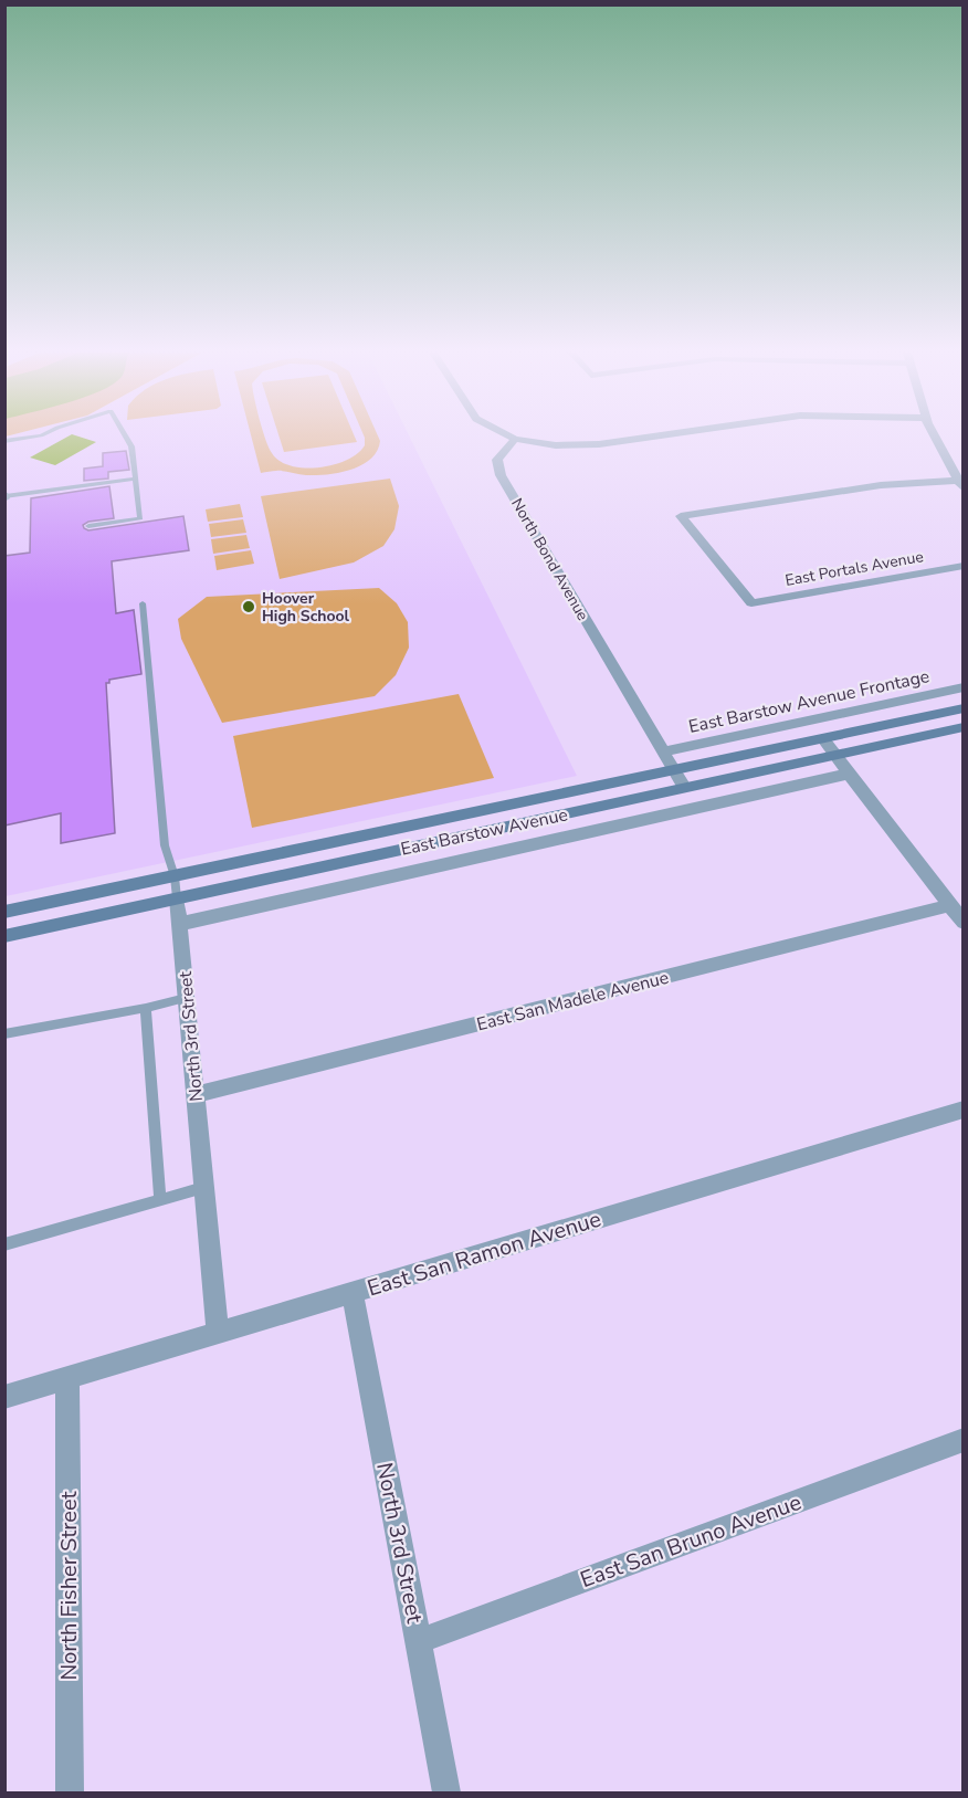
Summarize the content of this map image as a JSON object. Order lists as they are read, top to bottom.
{
  "streets": {
    "main road": ["East Barstow Avenue"],
    "street": [
      "North Bond Avenue",
      "East Portals Avenue",
      "East Barstow Avenue Frontage",
      "East San Madele Avenue",
      "North 3rd Street",
      "East San Ramon Avenue",
      "East San Bruno Avenue",
      "North Fisher Street"
    ]
  },
  "crossings": [
    ["North Bond Avenue", "East Barstow Avenue Frontage"],
    ["North Bond Avenue", "East Barstow Avenue"],
    ["East Barstow Avenue", "North 3rd Street"],
    ["East San Madele Avenue", "North 3rd Street"],
    ["North 3rd Street", "East San Ramon Avenue"],
    ["North 3rd Street", "East San Bruno Avenue"],
    ["East San Ramon Avenue", "North Fisher Street"]
  ],
  "places": ["Hoover High School"]
}
